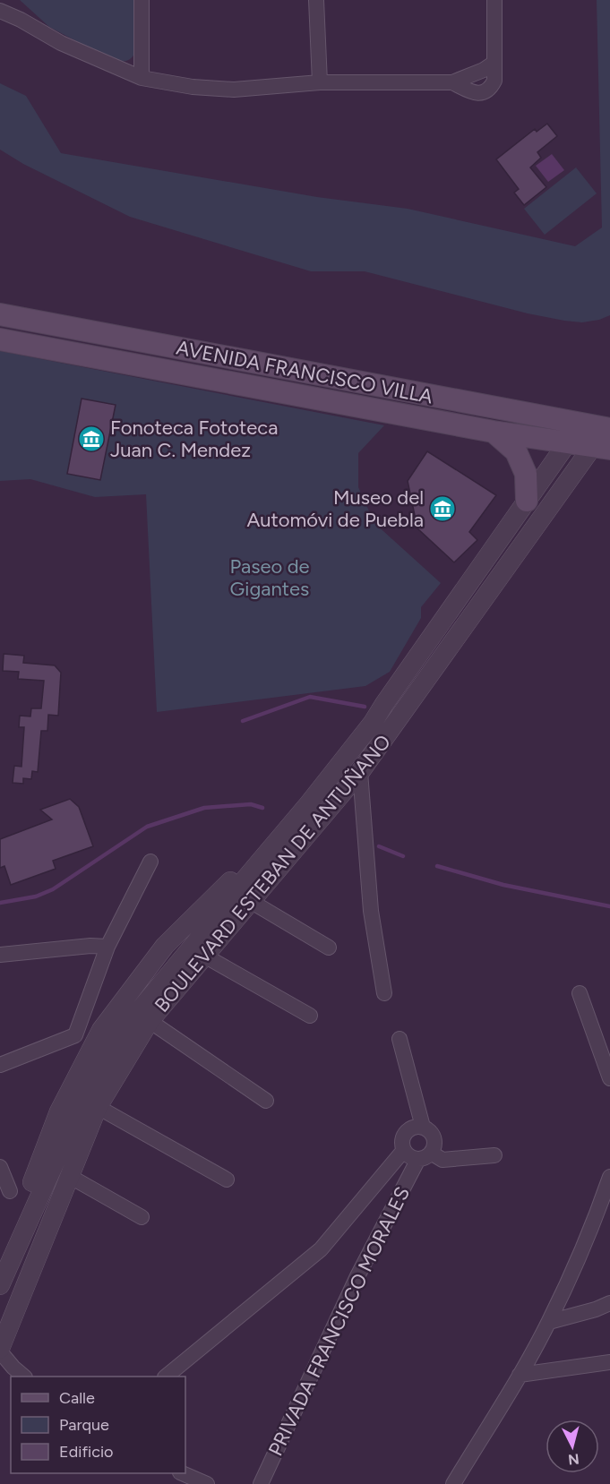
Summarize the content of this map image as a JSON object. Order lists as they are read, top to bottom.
{
  "streets": {
    "main road": ["AVENIDA FRANCISCO VILLA"],
    "street": ["BOULEVARD ESTEBAN DE ANTUÑANO", "PRIVADA FRANCISCO MORALES"]
  },
  "crossings": [
    ["AVENIDA FRANCISCO VILLA", "BOULEVARD ESTEBAN DE ANTUÑANO"]
  ],
  "parks": ["Paseo de Gigantes"],
  "places": {
    "museum": ["Fonoteca Fototeca Juan C. Mendez", "Museo del Automóvi de Puebla"]
  },
  "legend": ["Calle", "Parque", "Edificio"],
  "north": "bottom"
}
